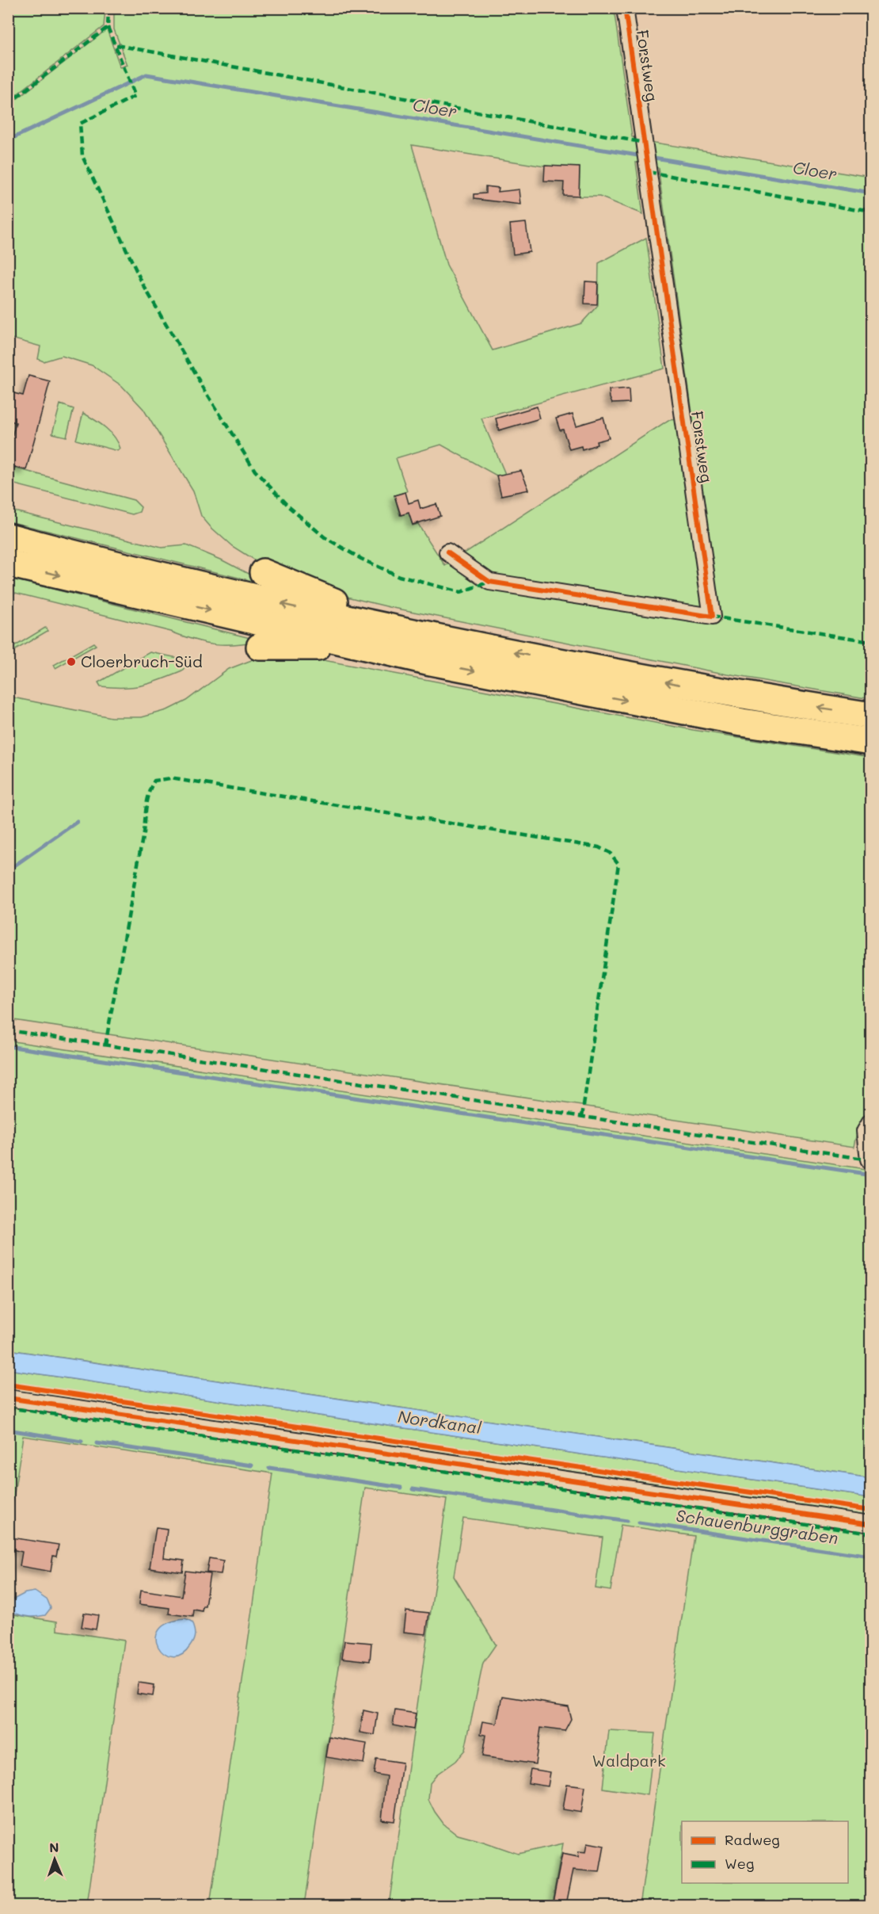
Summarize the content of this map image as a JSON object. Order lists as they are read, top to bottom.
{
  "streets": {
    "street": ["Forstweg"]
  },
  "water": ["Cloer", "Nordkanal", "Schauenburggraben"],
  "parks": ["Waldpark"],
  "places": ["Cloerbruch-Süd"],
  "legend": ["Radweg", "Weg"],
  "north": "top"
}
